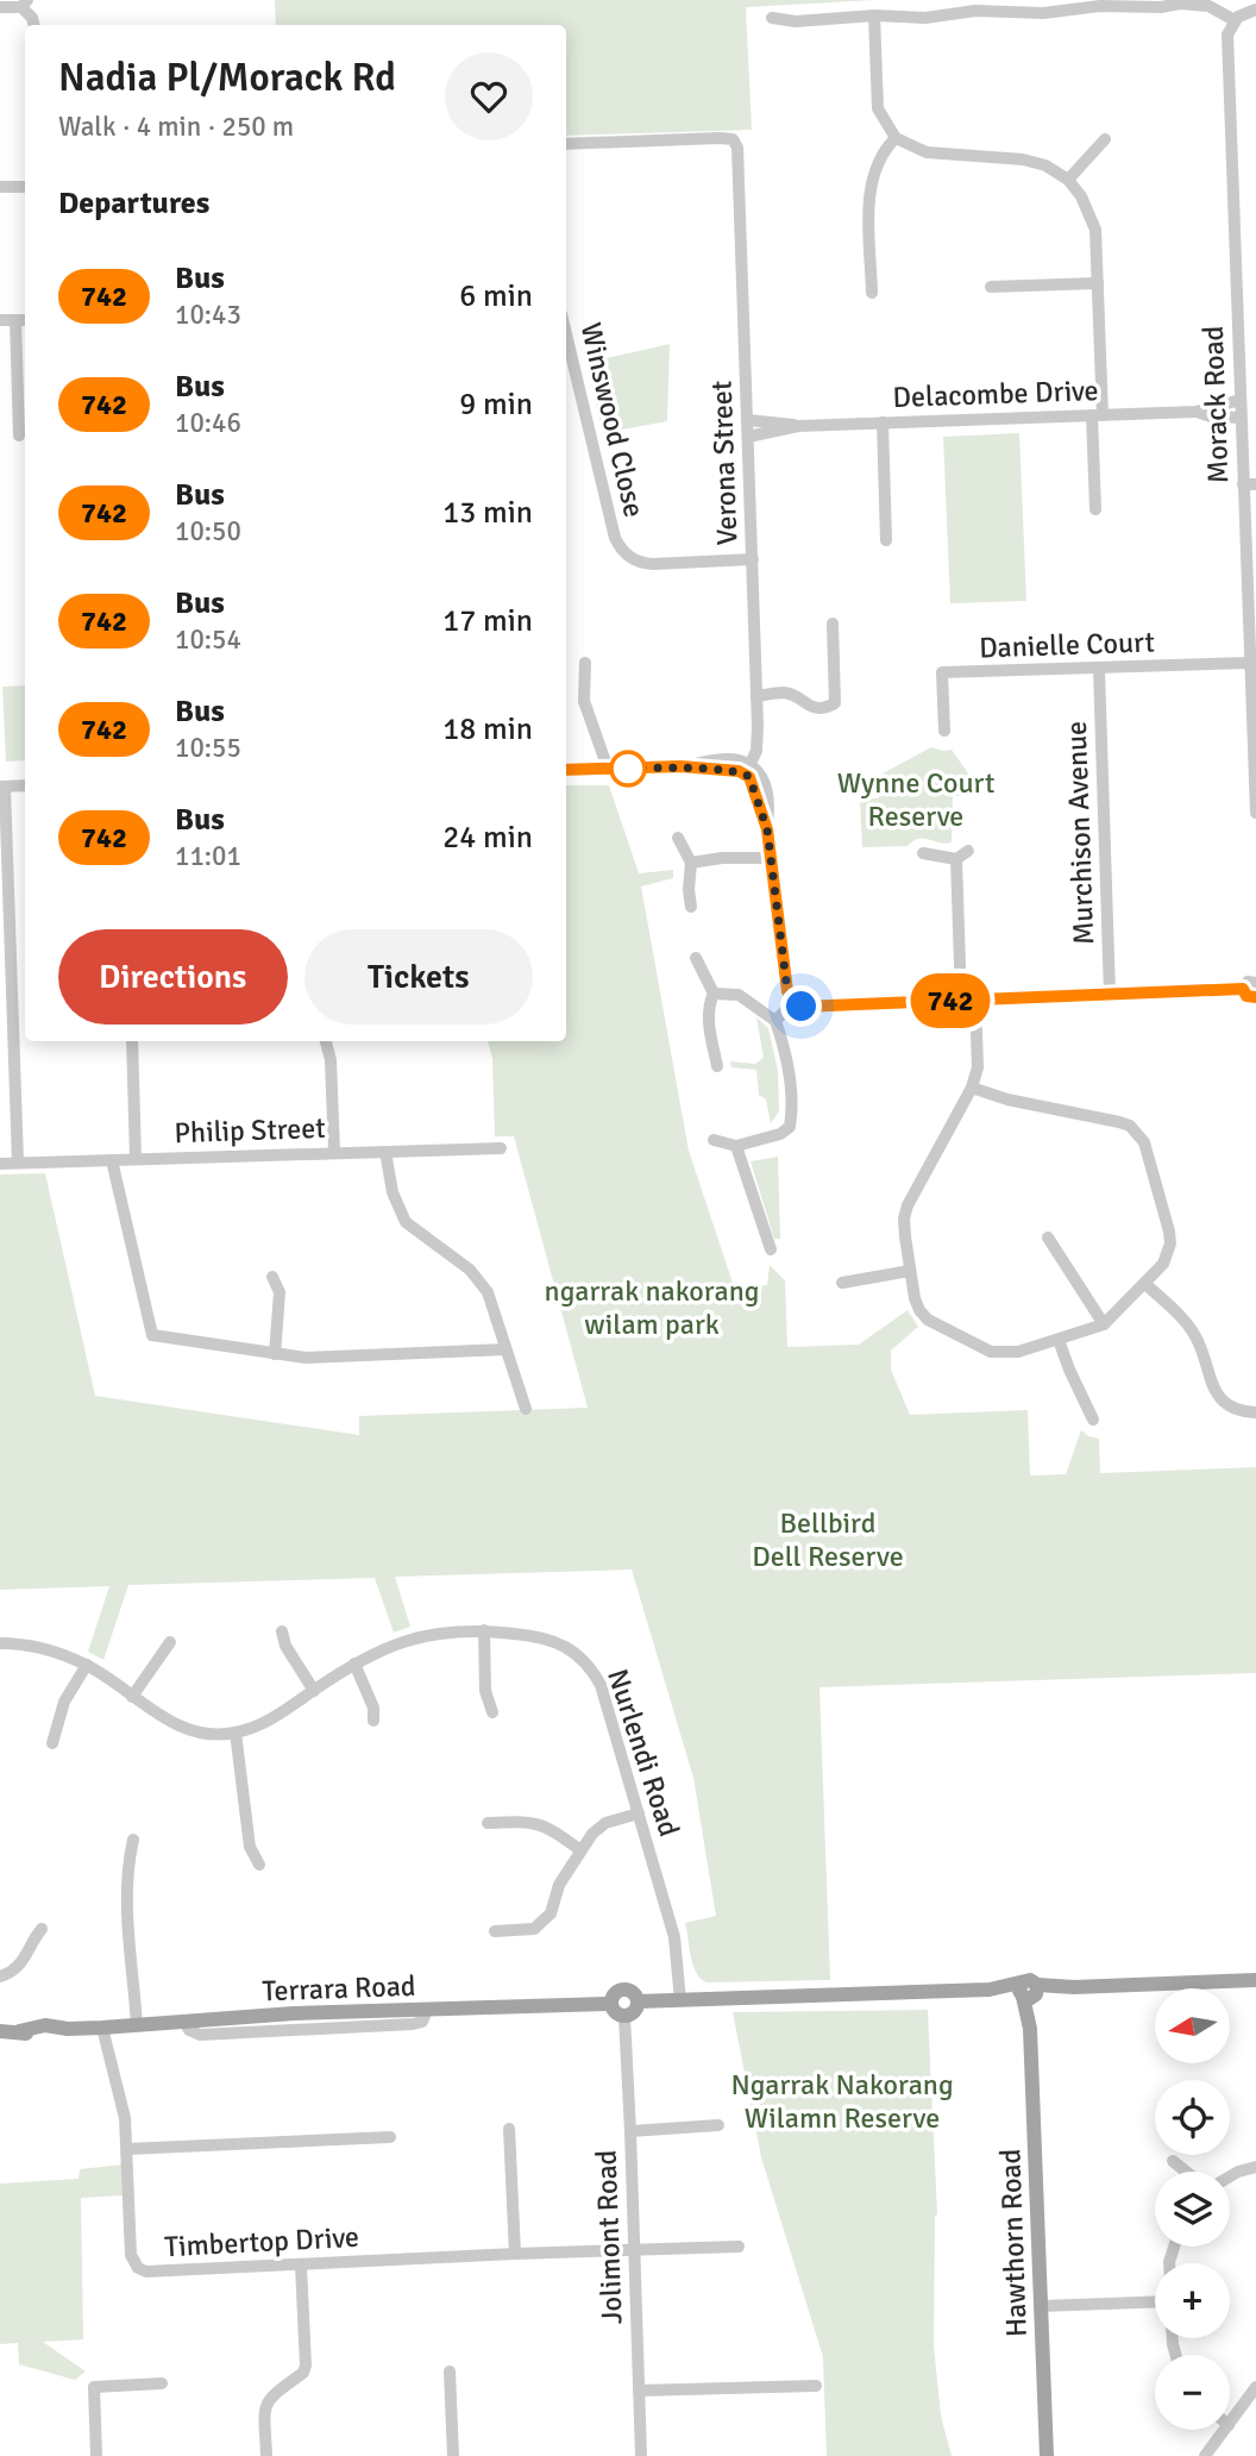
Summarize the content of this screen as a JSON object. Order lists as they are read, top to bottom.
{
  "streets": {
    "main road": ["Terrara Road", "Hawthorn Road"],
    "street": [
      "Delacombe Drive",
      "Morack Road",
      "Winswood Close",
      "Verona Street",
      "Danielle Court",
      "Murchison Avenue",
      "Philip Street",
      "Nurlendi Road",
      "Jolimont Road",
      "Timbertop Drive"
    ]
  },
  "crossings": [
    ["Delacombe Drive", "Morack Road"],
    ["Delacombe Drive", "Verona Street"],
    ["Morack Road", "Danielle Court"],
    ["Winswood Close", "Verona Street"],
    ["Danielle Court", "Murchison Avenue"],
    ["Terrara Road", "Jolimont Road"],
    ["Terrara Road", "Timbertop Drive"],
    ["Jolimont Road", "Timbertop Drive"]
  ],
  "parks": [
    "Wynne Court Reserve",
    "ngarrak nakorang wilam park",
    "Bellbird Dell Reserve",
    "Ngarrak Nakorang Wilamn Reserve"
  ],
  "lines": ["bus line 742"],
  "north": "left",
  "page": {
    "on_map": "742",
    "heading": [
      ["Nadia Pl/Morack Rd", "Walk · 4 min · 250 m"],
      "Departures"
    ],
    "list": [
      {
        "mark": "742",
        "name": "Bus",
        "note": "10:43",
        "value": "6 min"
      },
      {
        "mark": "742",
        "name": "Bus",
        "note": "10:46",
        "value": "9 min"
      },
      {
        "mark": "742",
        "name": "Bus",
        "note": "10:50",
        "value": "13 min"
      },
      {
        "mark": "742",
        "name": "Bus",
        "note": "10:54",
        "value": "17 min"
      },
      {
        "mark": "742",
        "name": "Bus",
        "note": "10:55",
        "value": "18 min"
      },
      {
        "mark": "742",
        "name": "Bus",
        "note": "11:01",
        "value": "24 min"
      }
    ],
    "buttons": ["Directions", "Tickets"],
    "map_buttons": ["+", "−"]
  }
}
